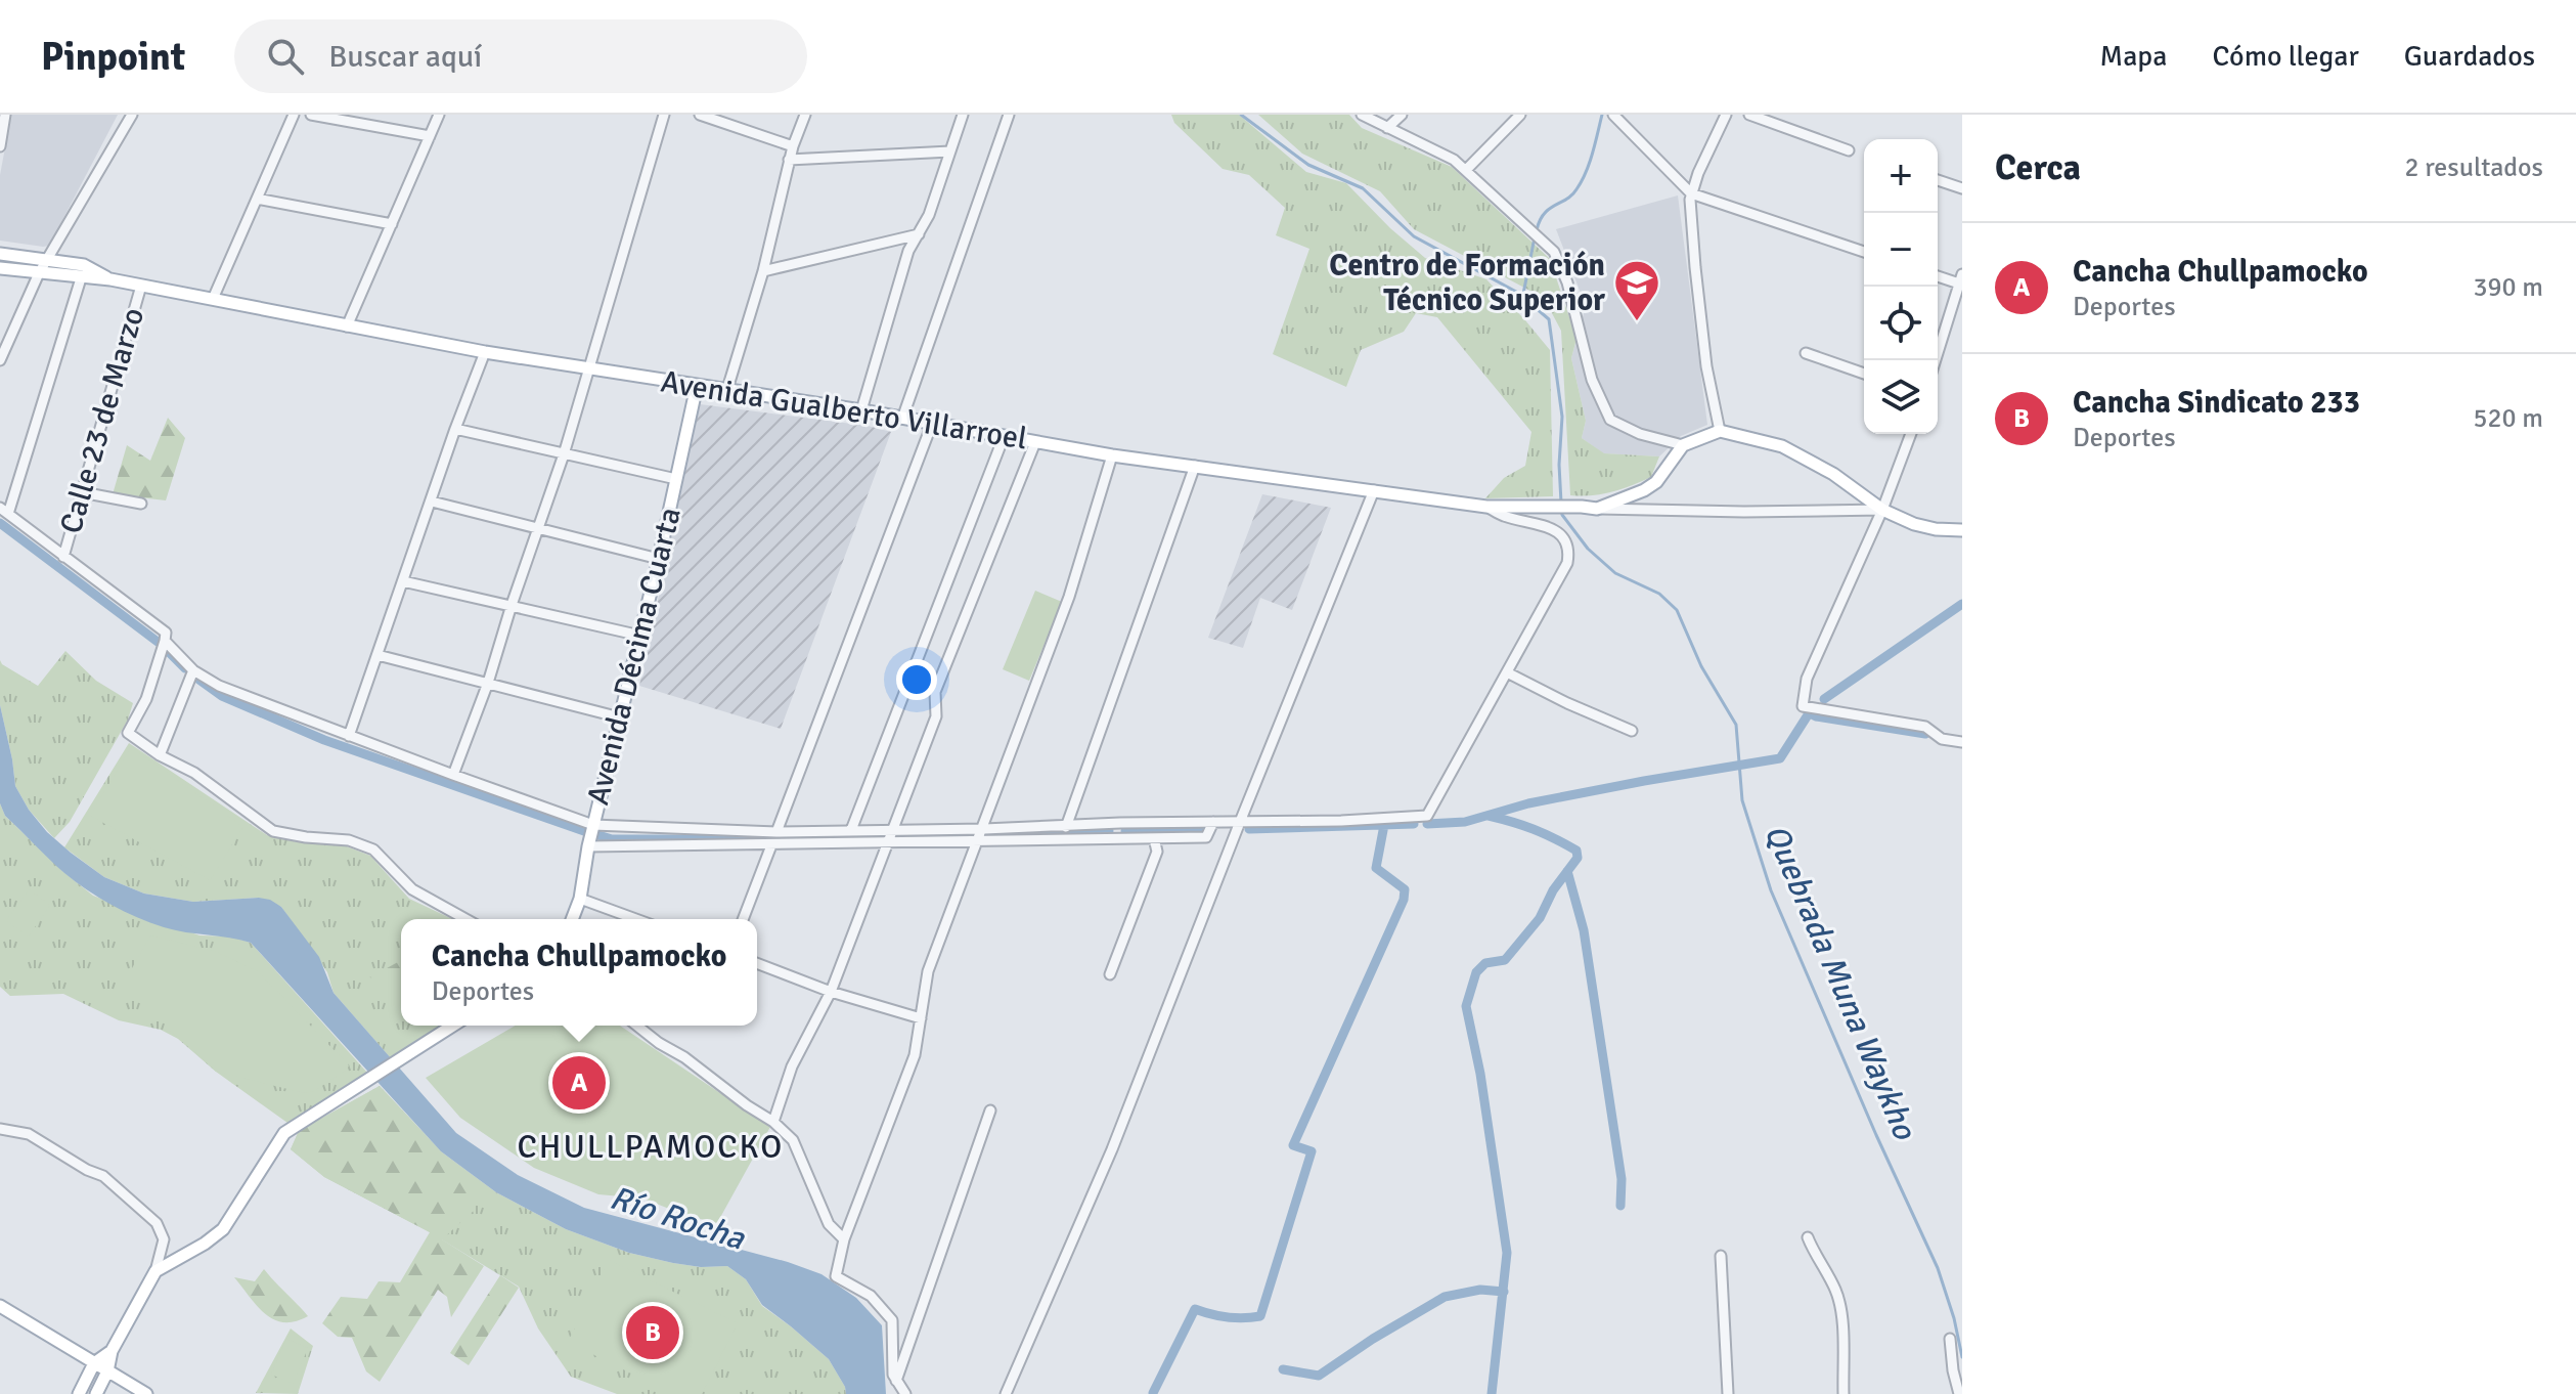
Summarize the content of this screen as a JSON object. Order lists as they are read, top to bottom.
{
  "streets": {
    "main road": ["Avenida Gualberto Villarroel", "Avenida Décima Cuarta"],
    "street": ["Calle 23 de Marzo"]
  },
  "crossings": [
    ["Avenida Gualberto Villarroel", "Calle 23 de Marzo"],
    ["Avenida Gualberto Villarroel", "Avenida Décima Cuarta"]
  ],
  "districts": ["CHULLPAMOCKO"],
  "water": ["Quebrada Muna Waykho", "Río Rocha"],
  "places": {
    "school or university": ["Centro de Formación Técnico Superior"]
  },
  "page": {
    "header": "Pinpoint",
    "search": "Buscar aquí",
    "nav": ["Mapa", "Cómo llegar", "Guardados"],
    "heading": ["Cerca", "2 resultados"],
    "map_buttons": ["+", "−"],
    "list": [
      {
        "mark": "A",
        "name": "Cancha Chullpamocko",
        "note": "Deportes",
        "value": "390 m"
      },
      {
        "mark": "B",
        "name": "Cancha Sindicato 233",
        "note": "Deportes",
        "value": "520 m"
      }
    ],
    "popup": ["Cancha Chullpamocko", "Deportes"],
    "pins": ["A", "B"]
  }
}
